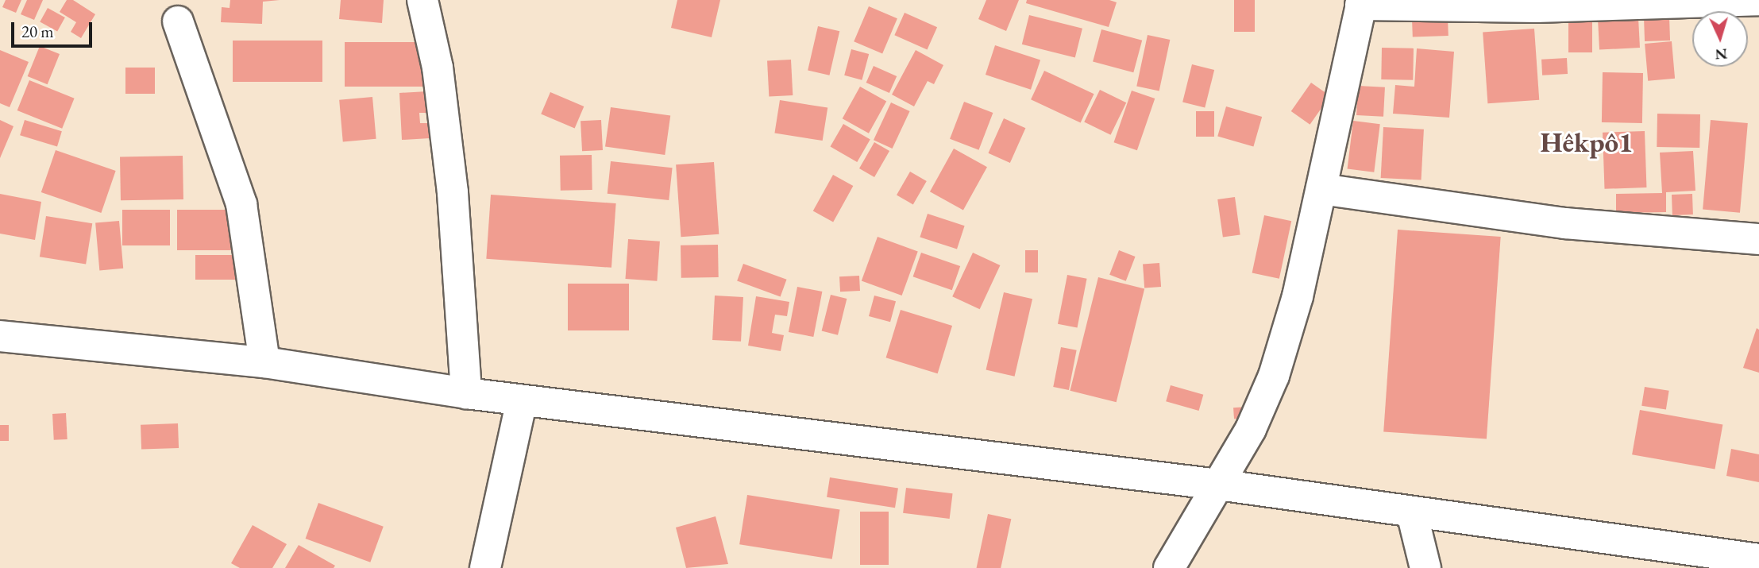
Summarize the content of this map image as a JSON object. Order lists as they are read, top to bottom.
{
  "districts": ["Hêkpô1"],
  "scale_bar": "20 m",
  "north": "bottom"
}
